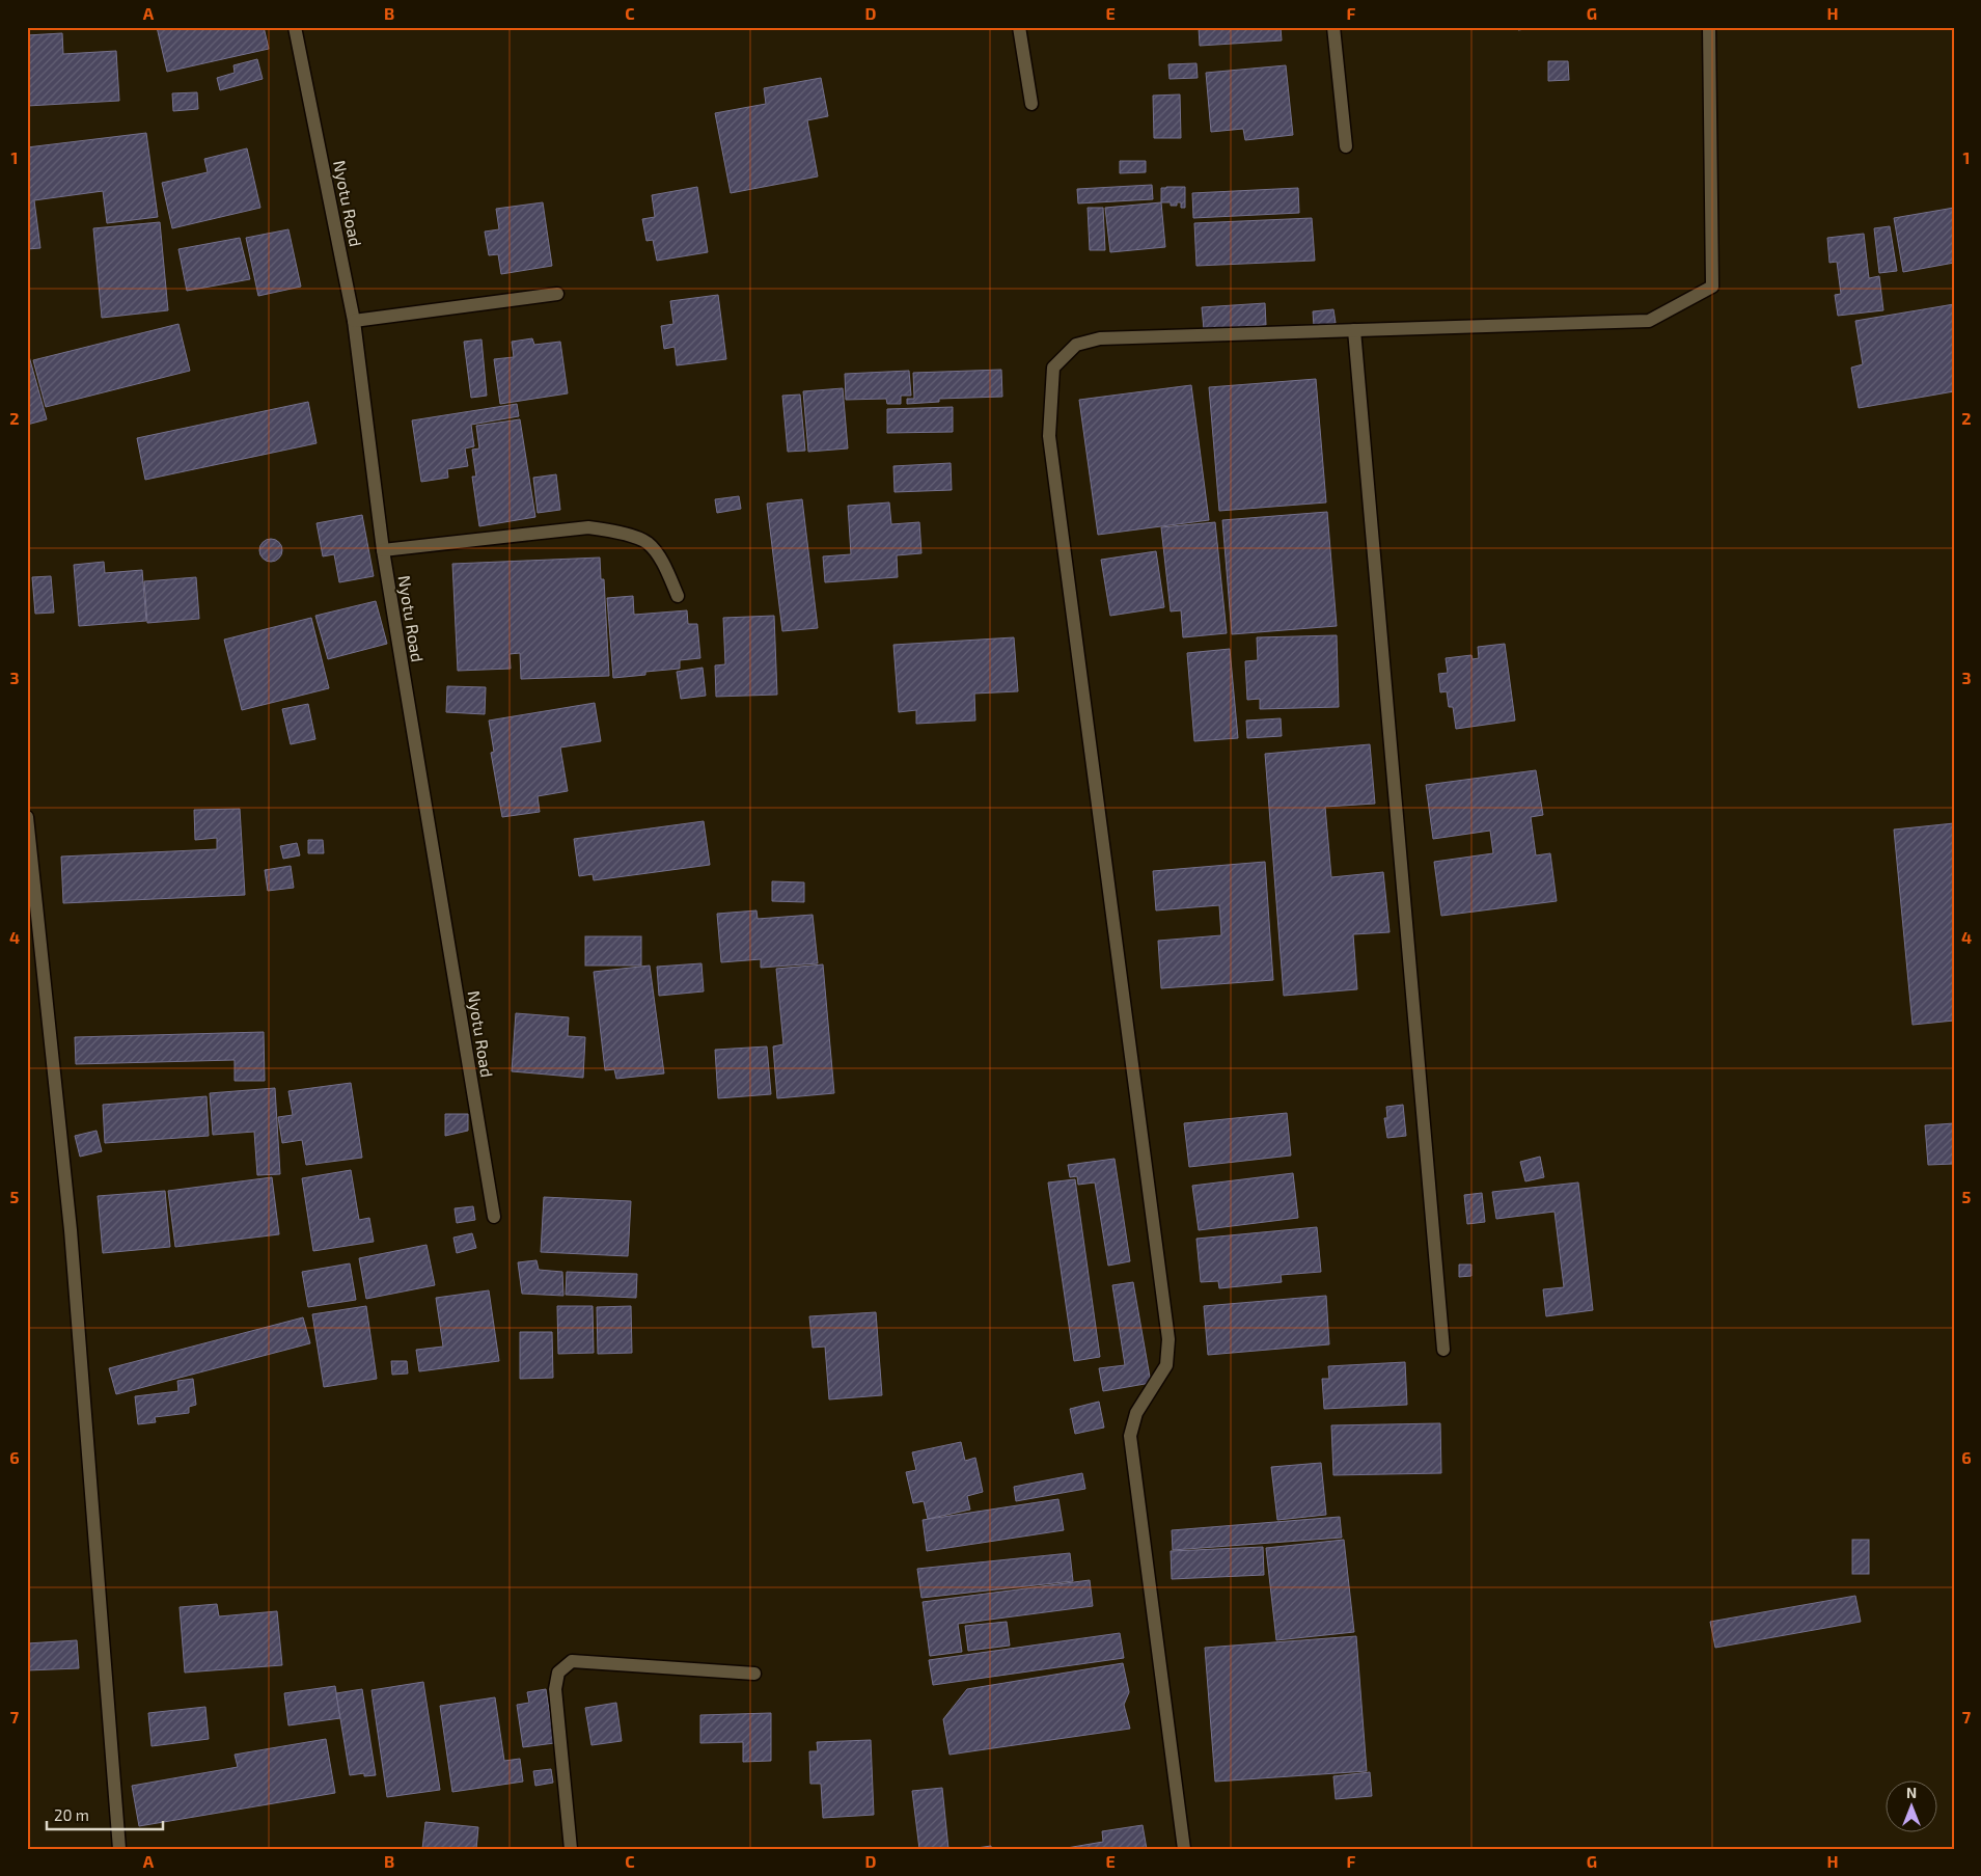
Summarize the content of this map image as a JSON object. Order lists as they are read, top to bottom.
{
  "streets": {
    "street": ["Nyotu Road"]
  },
  "scale_bar": "20 m",
  "north": "top",
  "grid": {
    "columns": [
      "A",
      "B",
      "C",
      "D",
      "E",
      "F",
      "G",
      "H"
    ],
    "rows": [
      "1",
      "2",
      "3",
      "4",
      "5",
      "6",
      "7"
    ]
  }
}
